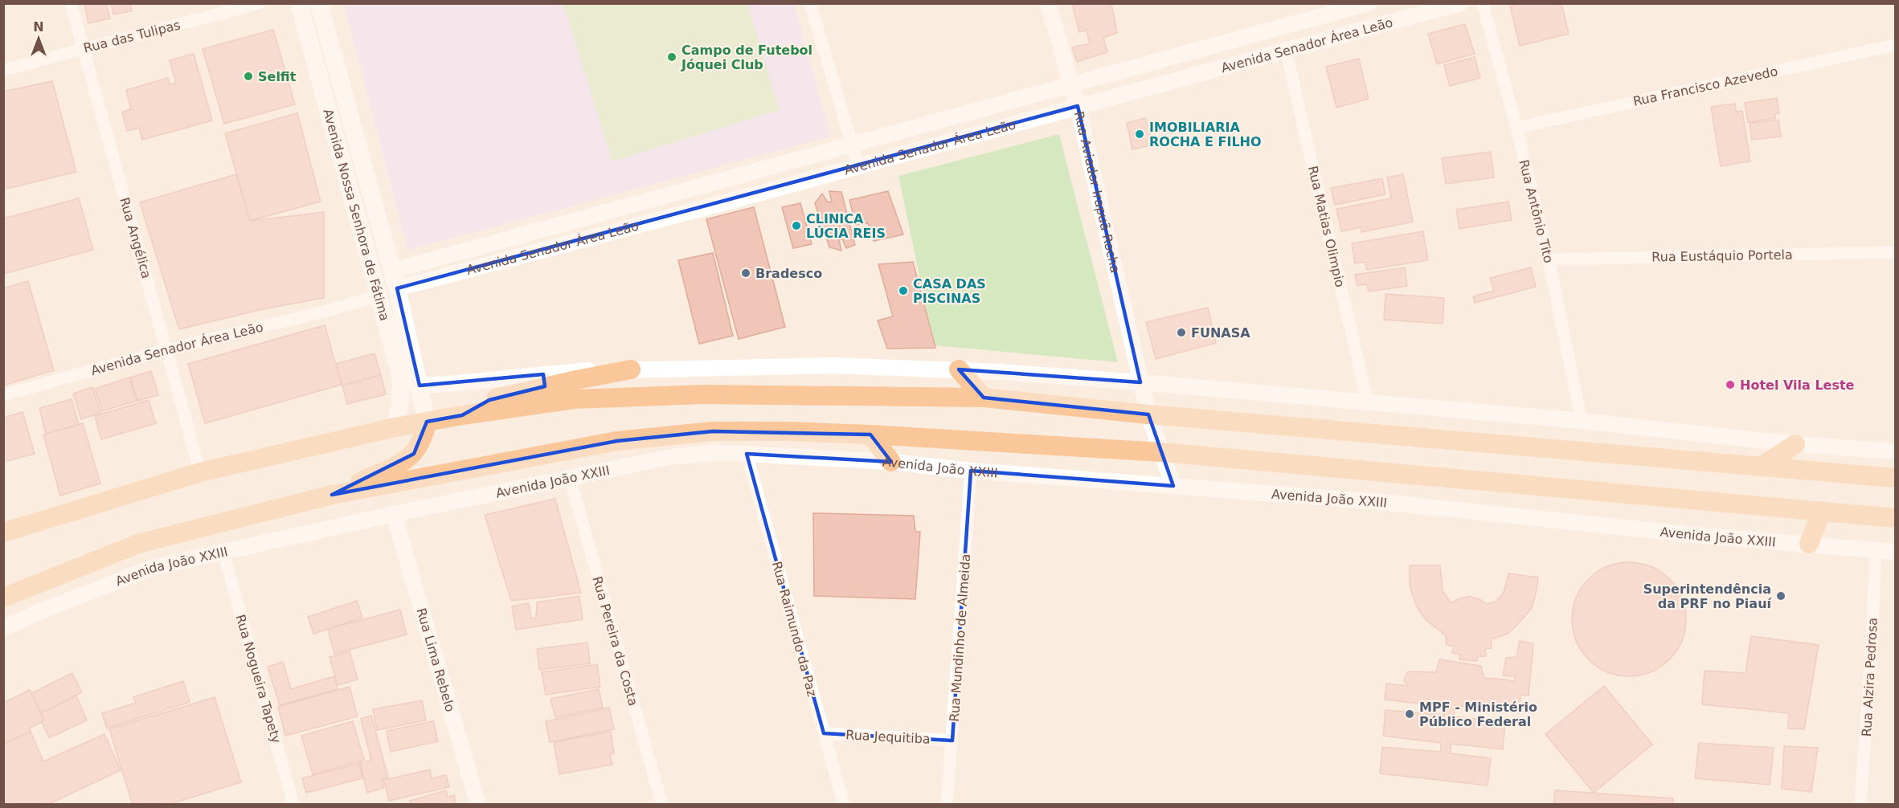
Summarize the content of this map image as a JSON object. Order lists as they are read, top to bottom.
{
  "streets": {
    "main road": ["Avenida Nossa Senhora de Fátima", "Avenida João XXIII"],
    "street": [
      "Rua das Tulipas",
      "Avenida Senador Área Leão",
      "Rua Francisco Azevedo",
      "Rua Aviador Irapuã Rocha",
      "Rua Antônio Tito",
      "Rua Matias Olimpio",
      "Rua Angélica",
      "Rua Eustáquio Portela",
      "Rua Raimundo da Paz",
      "Rua Mundinho de Almeida",
      "Rua Pereira da Costa",
      "Rua Lima Rebelo",
      "Rua Alzira Pedrosa",
      "Rua Nogueira Tapety",
      "Rua Jequitiba"
    ]
  },
  "crossings": [
    ["Rua das Tulipas", "Rua Angélica"],
    ["Avenida Senador Área Leão", "Rua Aviador Irapuã Rocha"],
    ["Avenida Senador Área Leão", "Avenida Nossa Senhora de Fátima"],
    ["Avenida Senador Área Leão", "Rua Matias Olimpio"],
    ["Avenida Senador Área Leão", "Rua Angélica"],
    ["Rua Francisco Azevedo", "Rua Antônio Tito"],
    ["Rua Aviador Irapuã Rocha", "Avenida João XXIII"],
    ["Rua Antônio Tito", "Rua Eustáquio Portela"],
    ["Avenida João XXIII", "Rua Raimundo da Paz"],
    ["Avenida João XXIII", "Rua Mundinho de Almeida"],
    ["Avenida João XXIII", "Rua Pereira da Costa"],
    ["Avenida João XXIII", "Rua Lima Rebelo"],
    ["Avenida João XXIII", "Rua Alzira Pedrosa"],
    ["Avenida João XXIII", "Rua Nogueira Tapety"],
    ["Rua Raimundo da Paz", "Rua Jequitiba"],
    ["Rua Mundinho de Almeida", "Rua Jequitiba"]
  ],
  "places": [
    "Campo de Futebol Jóquei Club",
    "Selfit",
    "IMOBILIARIA ROCHA E FILHO",
    "CLINICA LÚCIA REIS",
    "Bradesco",
    "CASA DAS PISCINAS",
    "FUNASA",
    "Hotel Vila Leste",
    "Superintendência da PRF no Piauí",
    "MPF - Ministério Público Federal"
  ],
  "north": "top"
}
